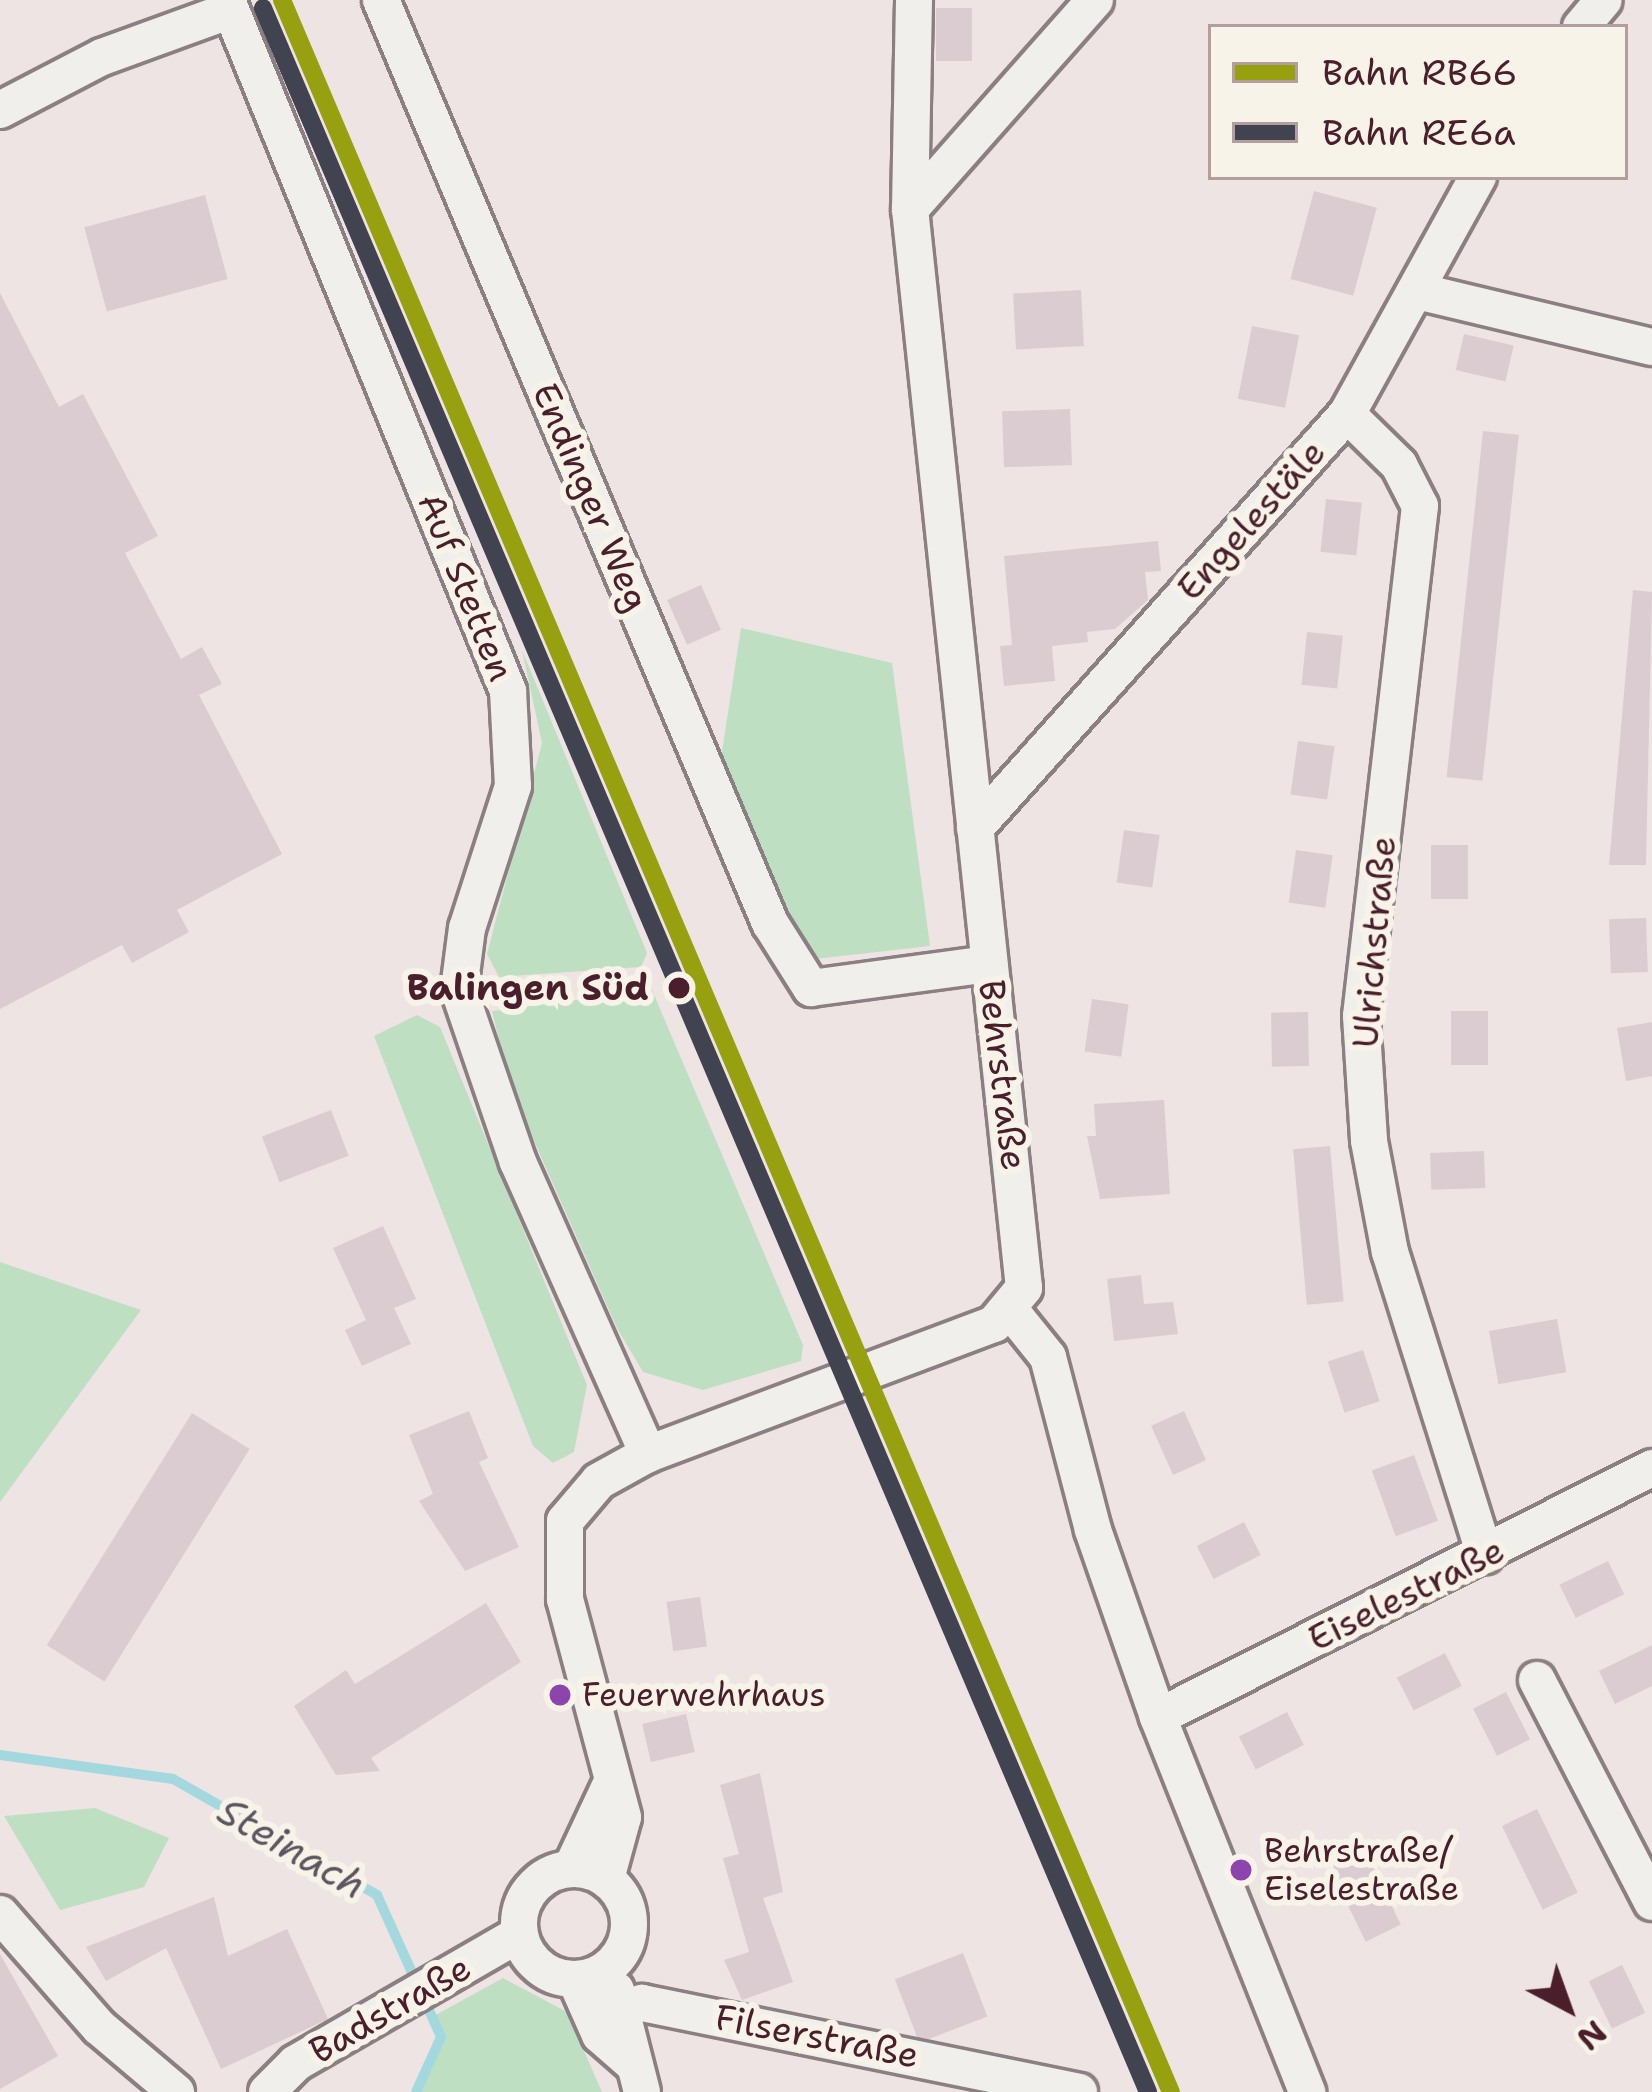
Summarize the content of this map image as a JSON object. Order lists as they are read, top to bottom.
{
  "streets": {
    "street": [
      "Endinger Weg",
      "Engelestäle",
      "Auf Stetten",
      "Ulrichstraße",
      "Behrstraße",
      "Eiselestraße",
      "Badstraße",
      "Filserstraße"
    ]
  },
  "crossings": [
    ["Endinger Weg", "Behrstraße"],
    ["Engelestäle", "Ulrichstraße"],
    ["Engelestäle", "Behrstraße"],
    ["Ulrichstraße", "Eiselestraße"]
  ],
  "water": ["Steinach"],
  "places": ["Balingen Süd", "Feuerwehrhaus", "Behrstraße/ Eiselestraße"],
  "lines": ["rail line RB66", "rail line RE6a"],
  "legend": ["Bahn RB66", "Bahn RE6a"],
  "north": "bottom right"
}
